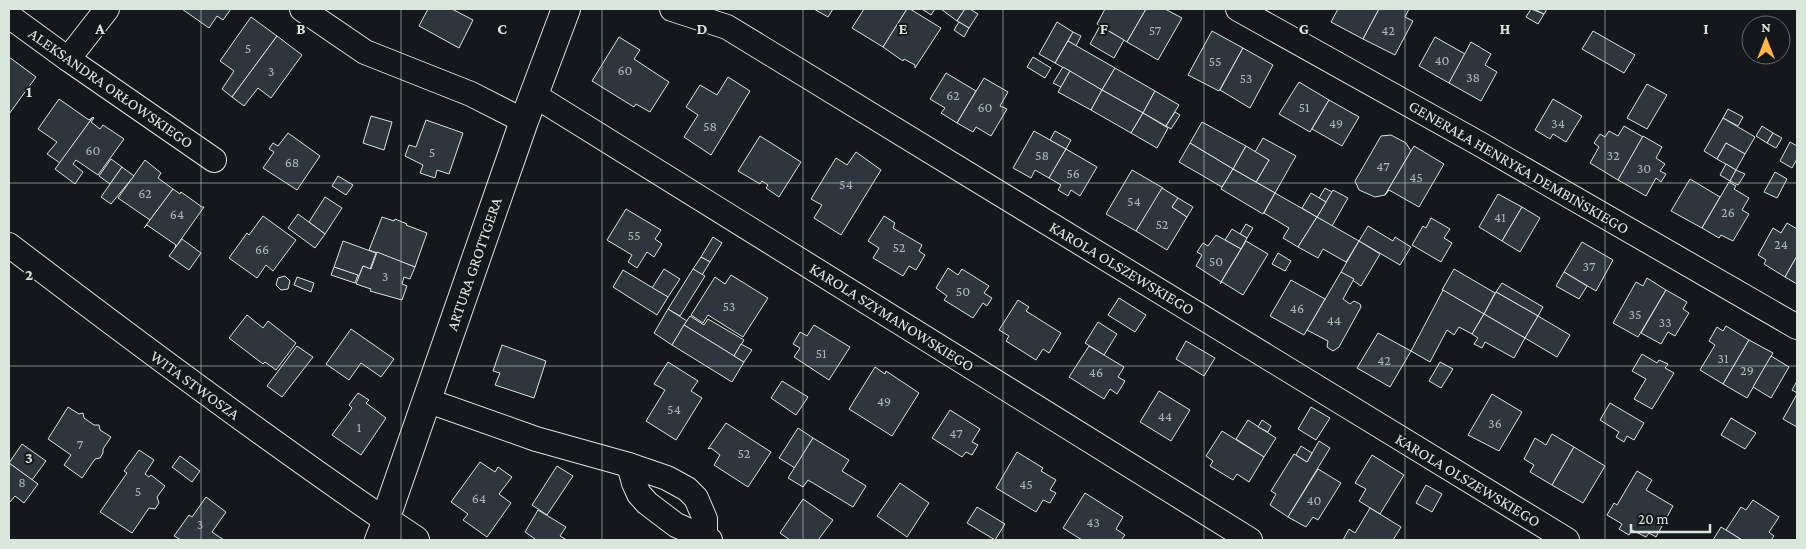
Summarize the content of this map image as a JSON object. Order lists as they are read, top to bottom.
{
  "streets": {
    "street": [
      "ALEKSANDRA ORŁOWSKIEGO",
      "GENERAŁA HENRYKA DEMBIŃSKIEGO",
      "ARTURA GROTTGERA",
      "KAROLA OLSZEWSKIEGO",
      "KAROLA SZYMANOWSKIEGO",
      "WITA STWOSZA"
    ]
  },
  "crossings": [
    ["ARTURA GROTTGERA", "KAROLA SZYMANOWSKIEGO"],
    ["ARTURA GROTTGERA", "WITA STWOSZA"]
  ],
  "house_numbers": [
    "57",
    "42",
    "5",
    "40",
    "55",
    "60",
    "3",
    "38",
    "53",
    "62",
    "60",
    "51",
    "49",
    "34",
    "58",
    "60",
    "5",
    "58",
    "32",
    "68",
    "47",
    "30",
    "56",
    "45",
    "54",
    "62",
    "54",
    "26",
    "64",
    "41",
    "52",
    "55",
    "24",
    "52",
    "66",
    "50",
    "37",
    "3",
    "50",
    "53",
    "46",
    "35",
    "44",
    "33",
    "51",
    "31",
    "42",
    "29",
    "46",
    "49",
    "54",
    "44",
    "36",
    "1",
    "47",
    "7",
    "52",
    "8",
    "45",
    "5",
    "64",
    "40",
    "43",
    "3"
  ],
  "scale_bar": "20 m",
  "north": "top",
  "grid": {
    "columns": [
      "A",
      "B",
      "C",
      "D",
      "E",
      "F",
      "G",
      "H",
      "I"
    ],
    "rows": ["1", "2", "3"]
  }
}
